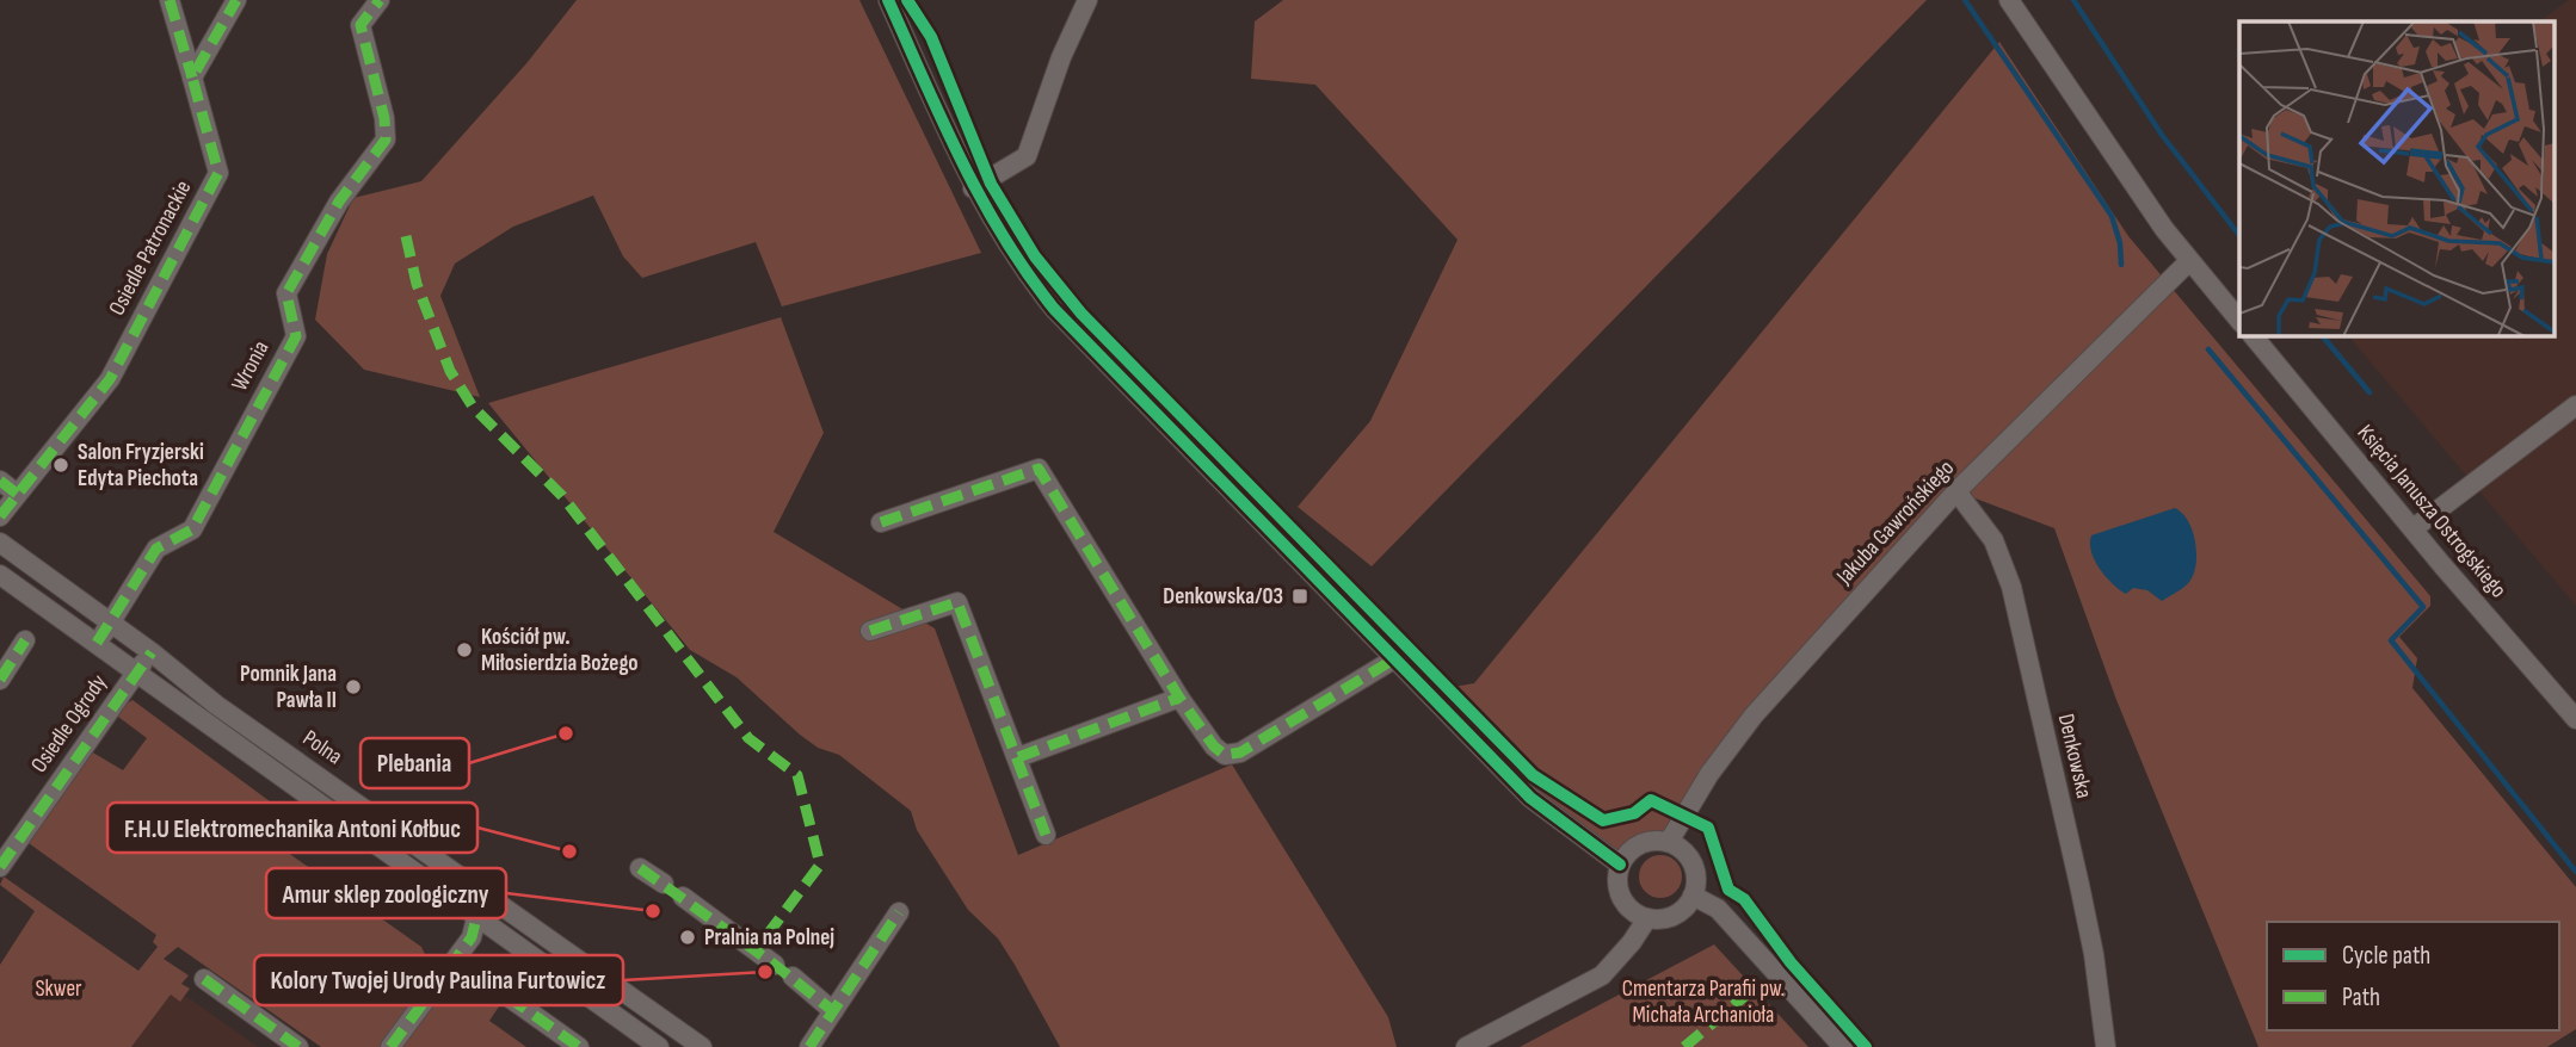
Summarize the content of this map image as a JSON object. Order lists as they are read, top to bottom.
{
  "streets": {
    "street": [
      "Osiedle Patronackie",
      "Wronia",
      "Księcia Janusza Ostrogskiego",
      "Jakuba Gawrońskiego",
      "Osiedle Ogrody",
      "Polna",
      "Denkowska"
    ]
  },
  "crossings": [
    ["Wronia", "Polna"],
    ["Jakuba Gawrońskiego", "Denkowska"],
    ["Osiedle Ogrody", "Polna"]
  ],
  "parks": ["Skwer", "Cmentarza Parafii pw. Michała Archanioła"],
  "places": {
    "other": [
      "Salon Fryzjerski Edyta Piechota",
      "Kościół pw. Miłosierdzia Bożego",
      "Pomnik Jana Pawła II",
      "Plebania",
      "F.H.U Elektromechanika Antoni Kołbuc",
      "Amur sklep zoologiczny",
      "Pralnia na Polnej",
      "Kolory Twojej Urody Paulina Furtowicz"
    ],
    "transit": ["Denkowska/03"]
  },
  "legend": ["Cycle path", "Path"]
}
